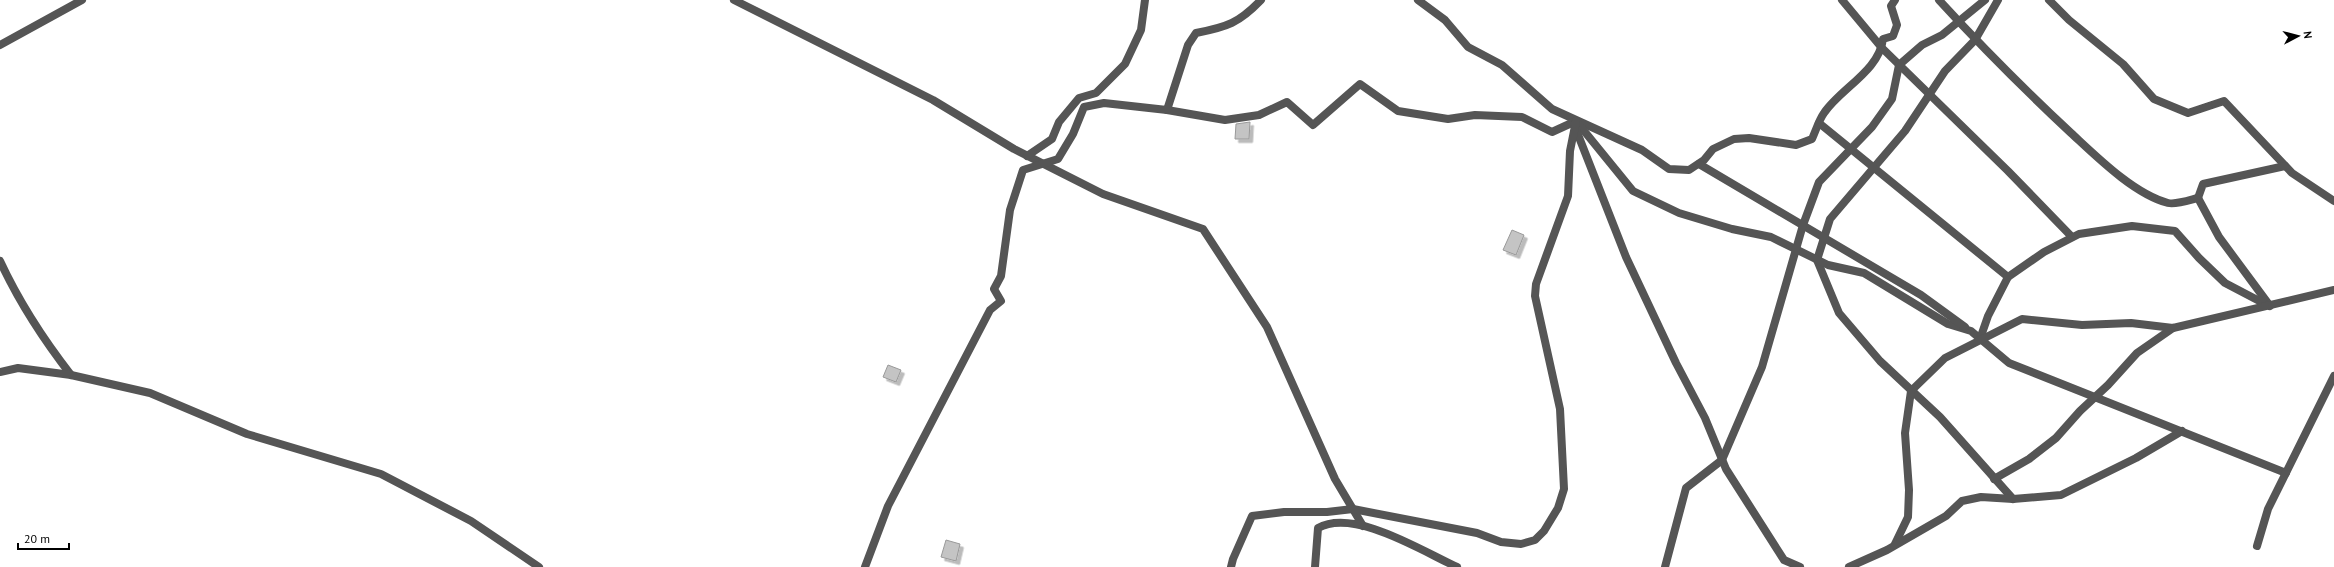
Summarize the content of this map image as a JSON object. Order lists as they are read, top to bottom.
{
  "scale_bar": "20 m",
  "north": "right"
}
